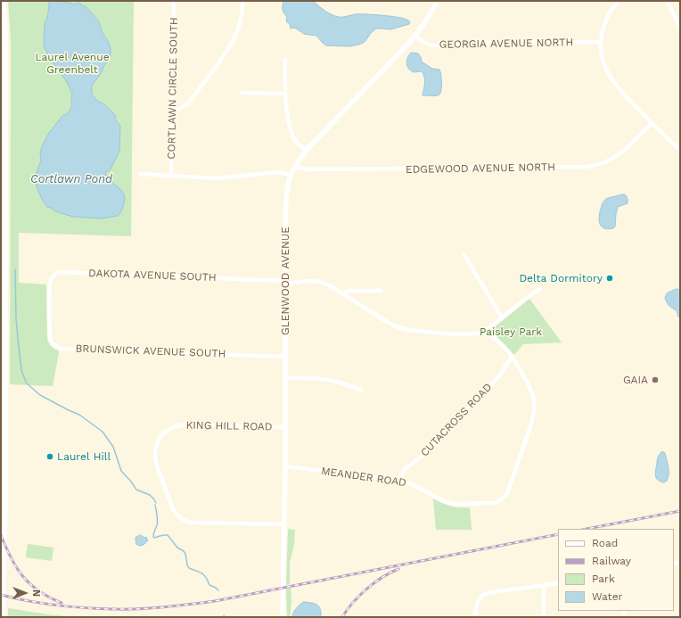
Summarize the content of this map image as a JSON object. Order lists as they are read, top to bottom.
{
  "streets": {
    "street": [
      "GEORGIA AVENUE NORTH",
      "CORTLAWN CIRCLE SOUTH",
      "EDGEWOOD AVENUE NORTH",
      "DAKOTA AVENUE SOUTH",
      "GLENWOOD AVENUE",
      "BRUNSWICK AVENUE SOUTH",
      "CUTACROSS ROAD",
      "KING HILL ROAD",
      "MEANDER ROAD"
    ]
  },
  "crossings": [
    ["GEORGIA AVENUE NORTH", "GLENWOOD AVENUE"],
    ["EDGEWOOD AVENUE NORTH", "GLENWOOD AVENUE"],
    ["DAKOTA AVENUE SOUTH", "GLENWOOD AVENUE"],
    ["DAKOTA AVENUE SOUTH", "BRUNSWICK AVENUE SOUTH"],
    ["GLENWOOD AVENUE", "BRUNSWICK AVENUE SOUTH"],
    ["GLENWOOD AVENUE", "KING HILL ROAD"],
    ["GLENWOOD AVENUE", "MEANDER ROAD"],
    ["CUTACROSS ROAD", "MEANDER ROAD"]
  ],
  "water": ["Cortlawn Pond"],
  "parks": ["Laurel Avenue Greenbelt", "Paisley Park"],
  "places": ["Delta Dormitory", "GAIA", "Laurel Hill"],
  "legend": [
    "Road",
    "Railway",
    "Park",
    "Water"
  ],
  "north": "right"
}
